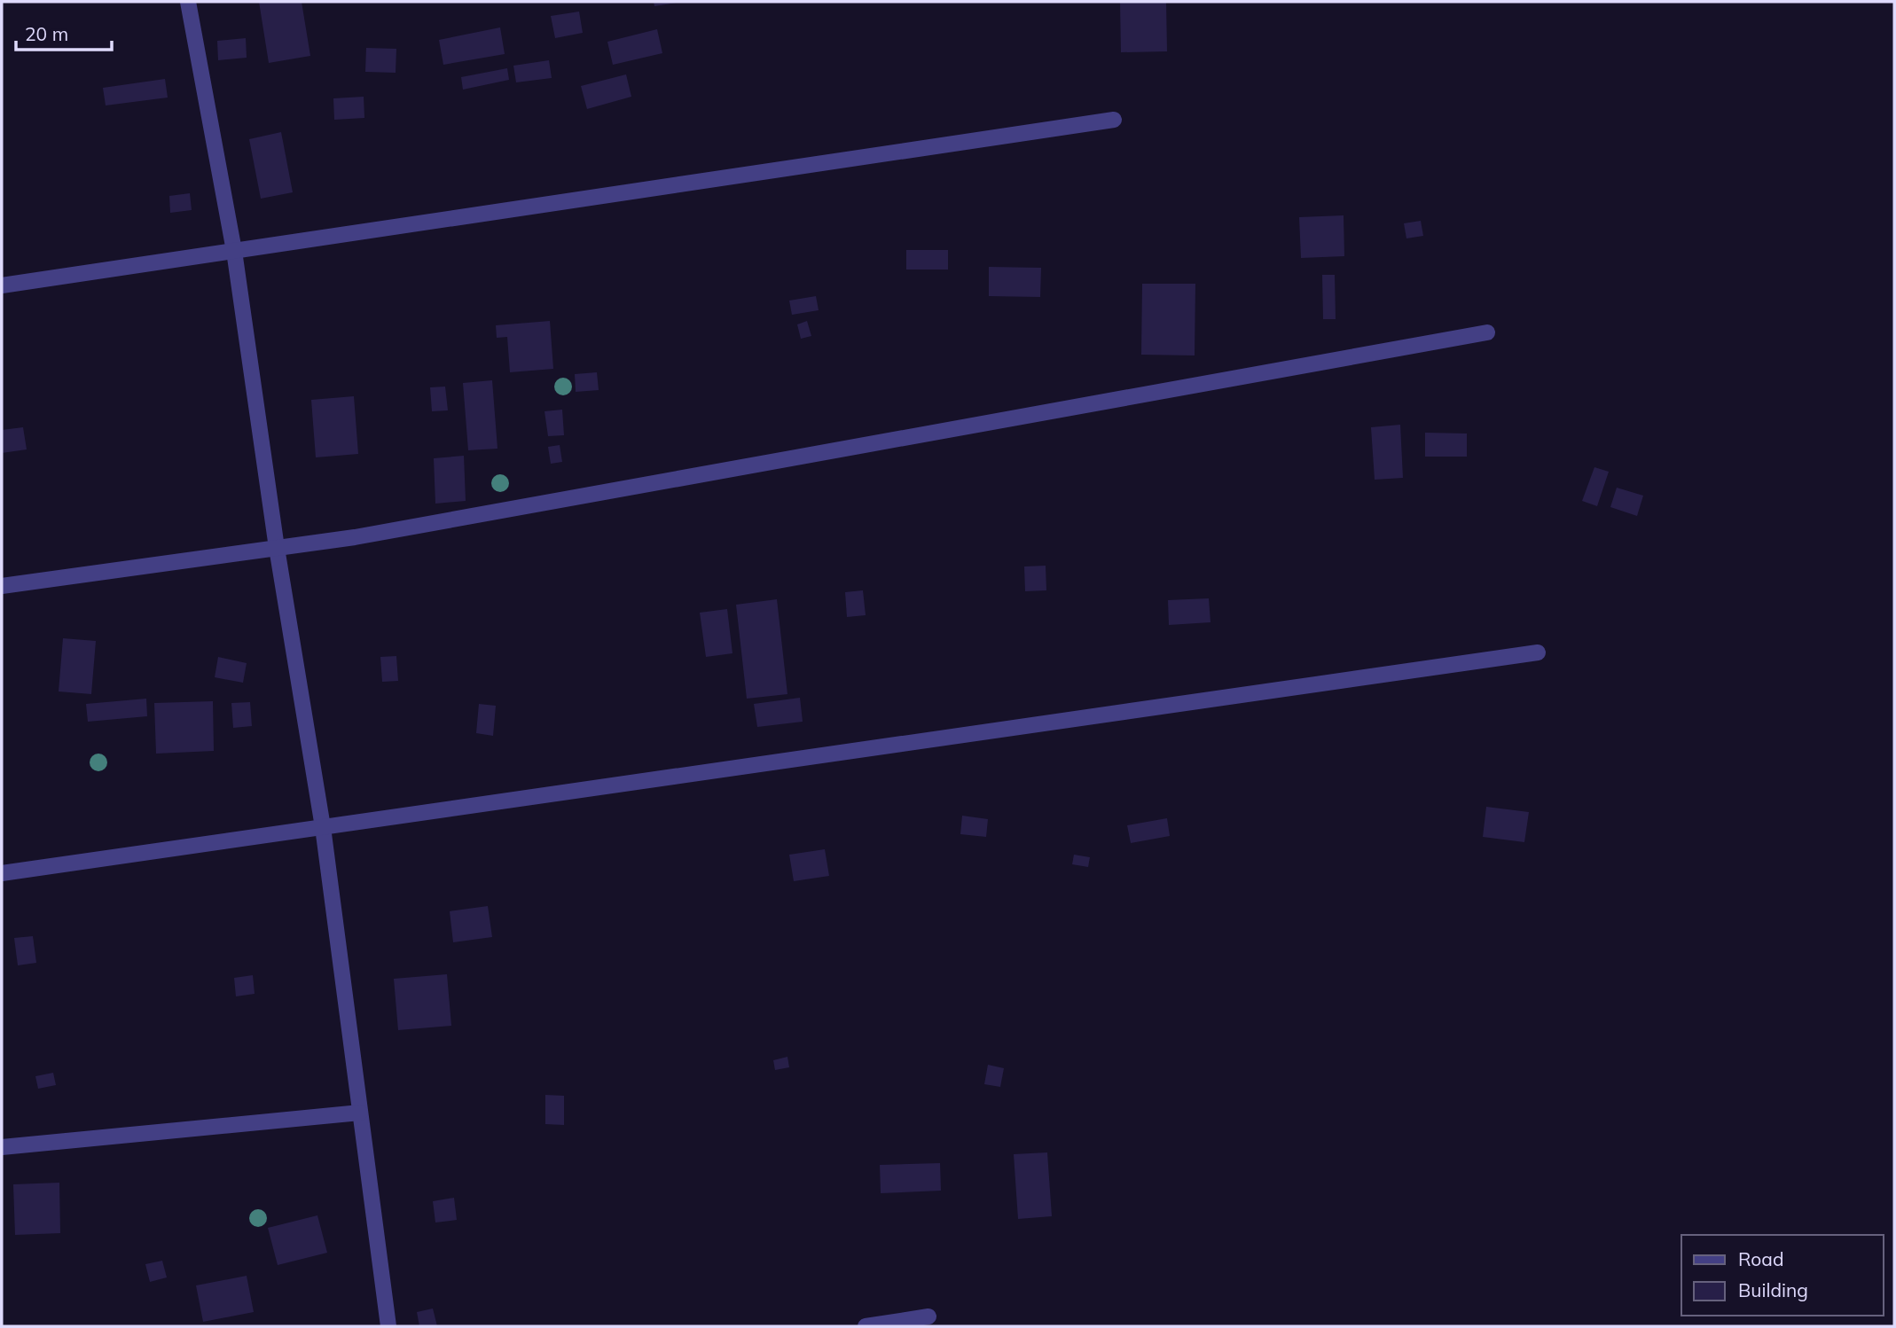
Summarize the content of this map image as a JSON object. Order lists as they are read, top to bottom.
{
  "legend": ["Road", "Building"],
  "scale_bar": "20 m"
}
